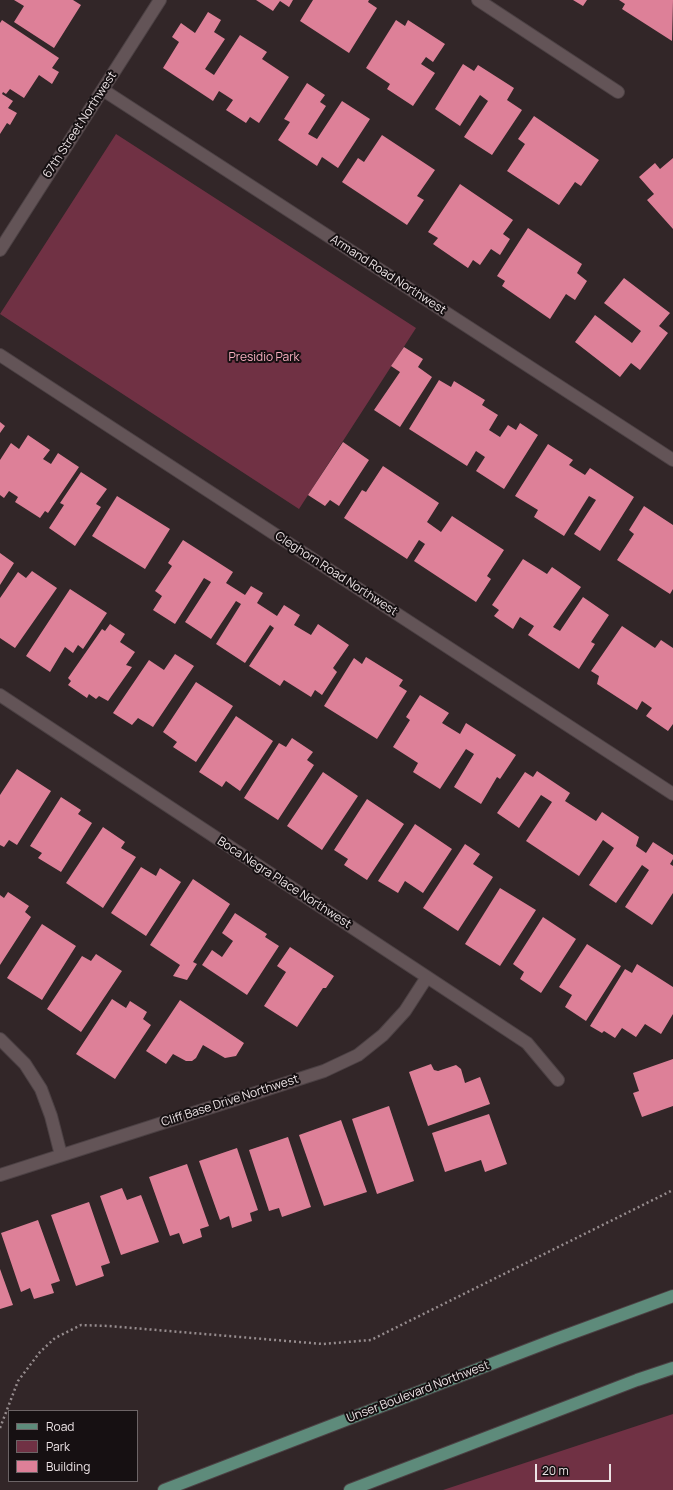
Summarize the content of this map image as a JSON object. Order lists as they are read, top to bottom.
{
  "streets": {
    "main road": ["Unser Boulevard Northwest"],
    "street": [
      "67th Street Northwest",
      "Armand Road Northwest",
      "Cleghorn Road Northwest",
      "Boca Negra Place Northwest",
      "Cliff Base Drive Northwest"
    ]
  },
  "crossings": [
    ["67th Street Northwest", "Armand Road Northwest"],
    ["Boca Negra Place Northwest", "Cliff Base Drive Northwest"]
  ],
  "parks": ["Presidio Park"],
  "legend": ["Road", "Park", "Building"],
  "scale_bar": "20 m"
}
